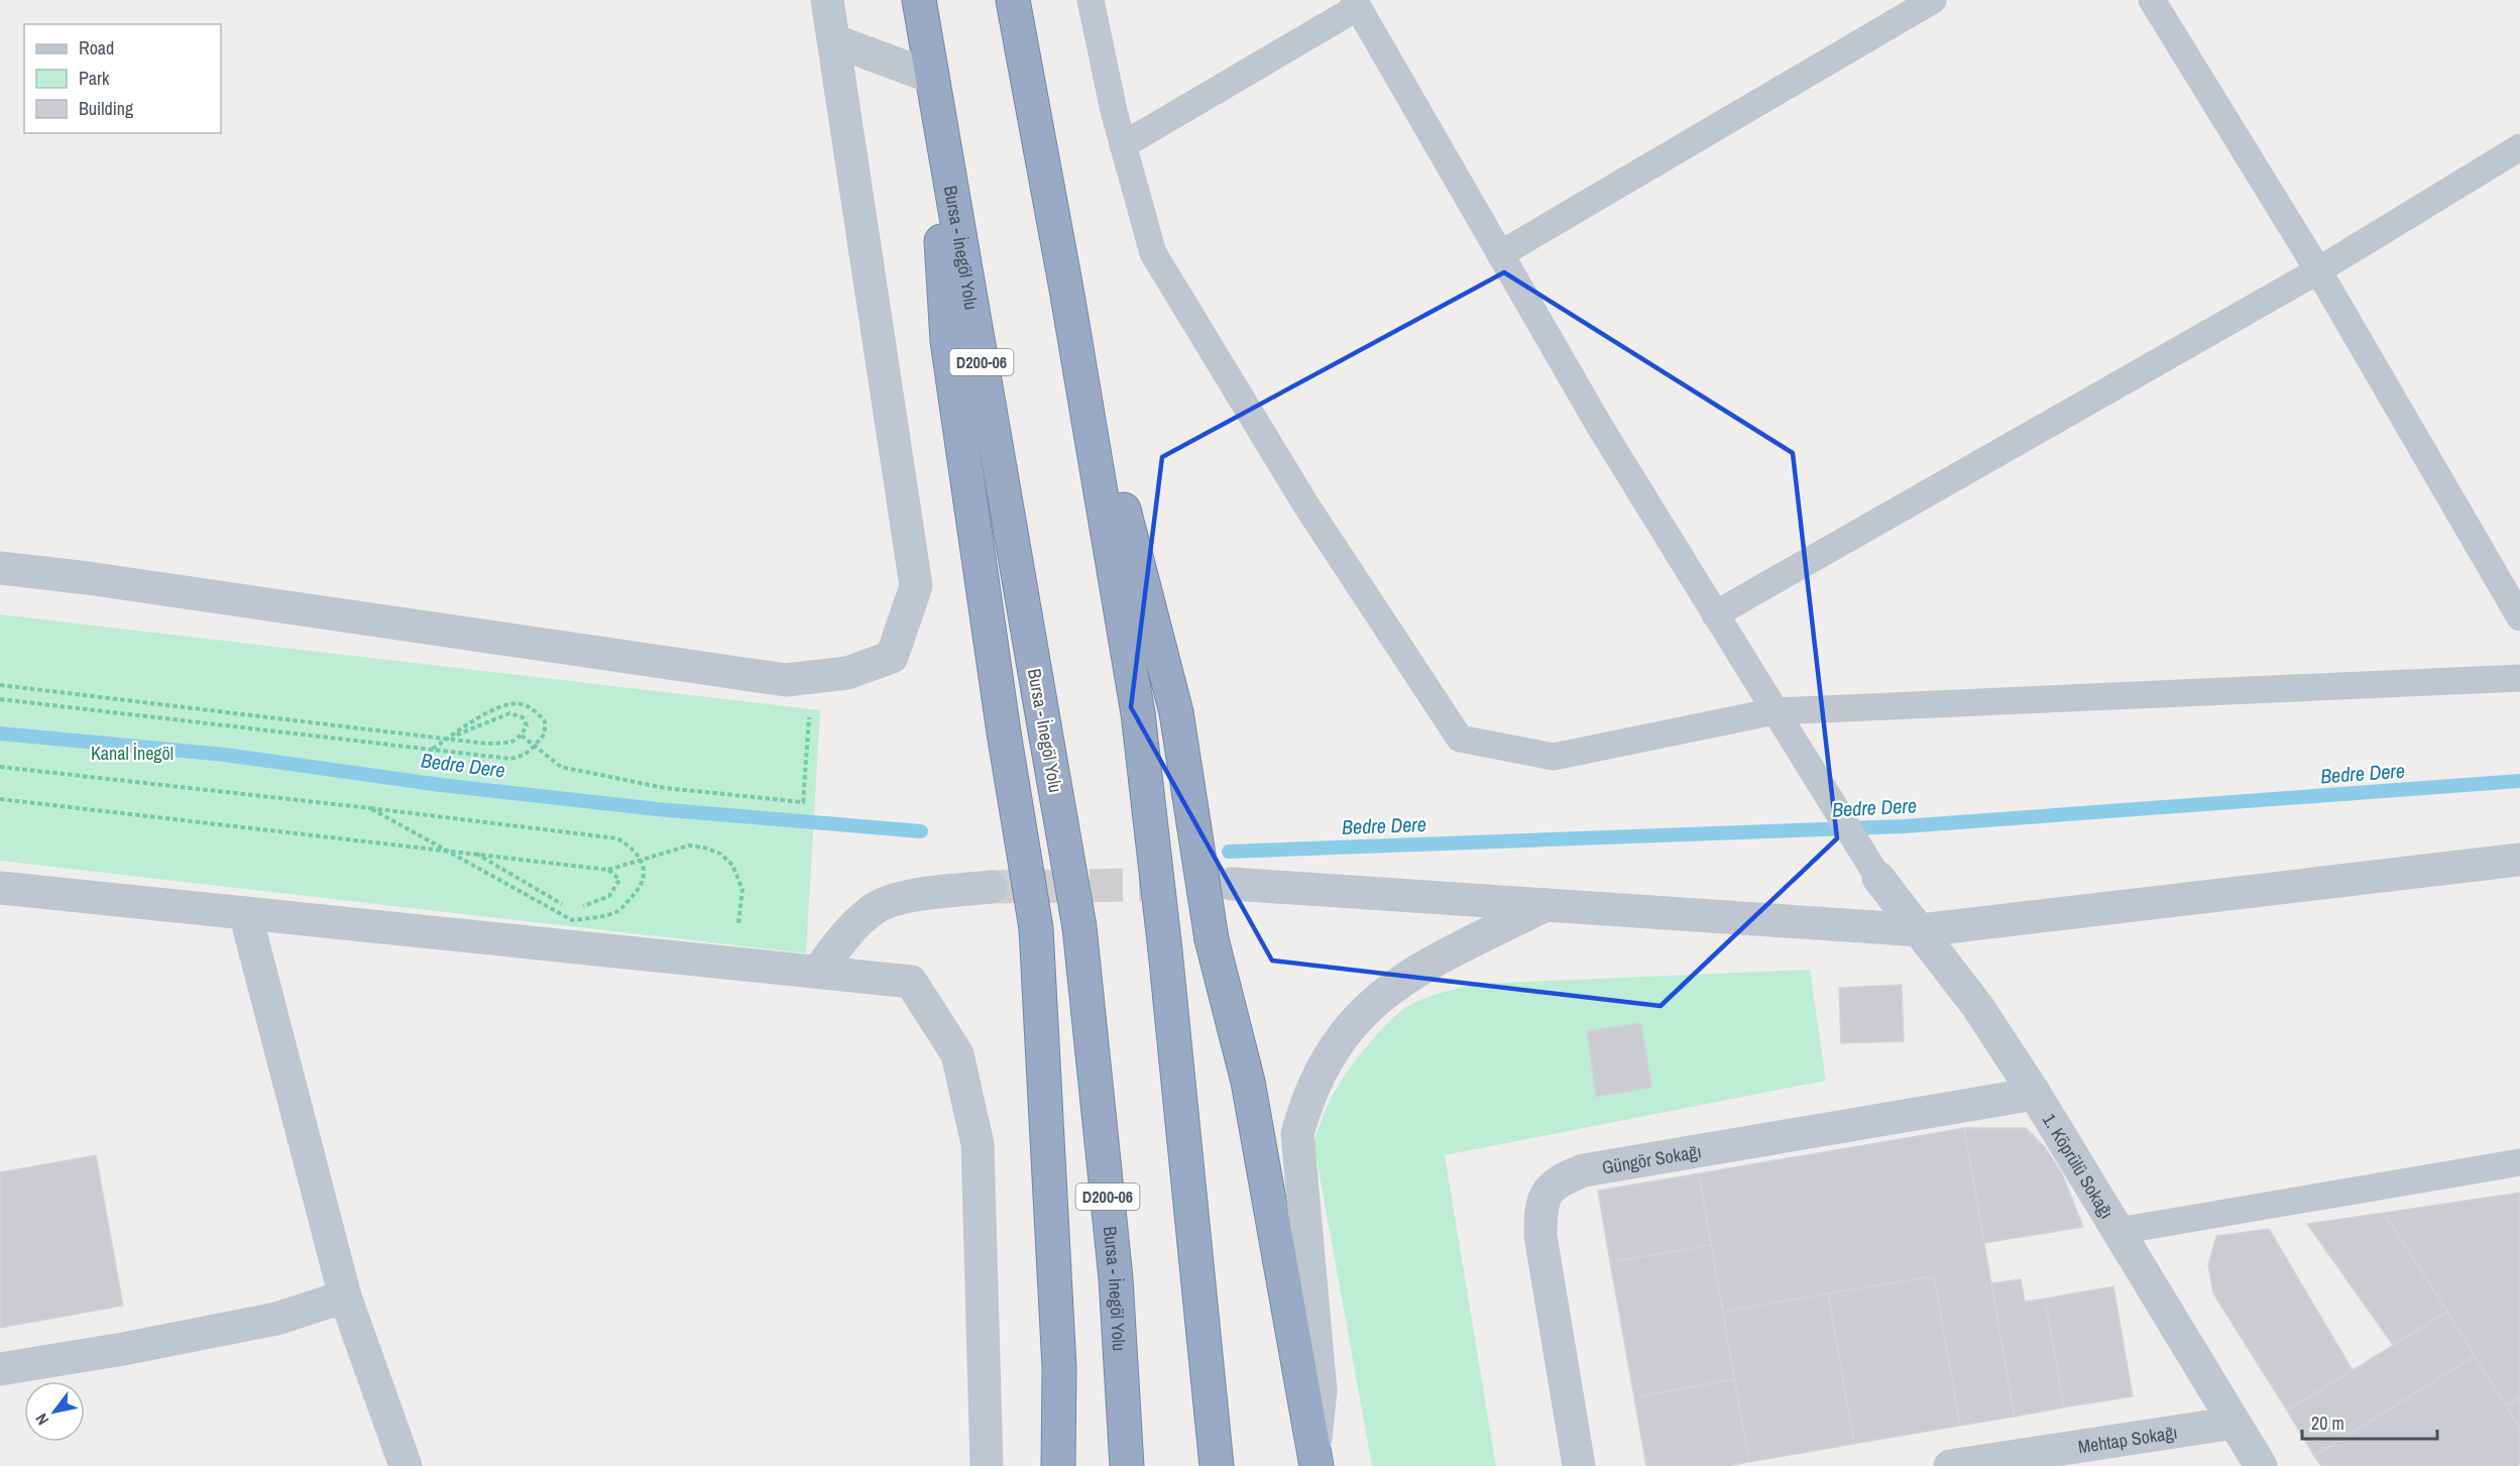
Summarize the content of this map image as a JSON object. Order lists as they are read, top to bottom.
{
  "streets": {
    "highway": ["Bursa - İnegöl Yolu", "D200-06"],
    "street": ["Güngör Sokağı", "1. Köprülü Sokağı", "Mehtap Sokağı"]
  },
  "crossings": [
    ["Güngör Sokağı", "1. Köprülü Sokağı"],
    ["1. Köprülü Sokağı", "Mehtap Sokağı"]
  ],
  "water": ["Bedre Dere"],
  "parks": ["Kanal İnegöl"],
  "legend": ["Road", "Park", "Building"],
  "scale_bar": "20 m",
  "north": "bottom left"
}
